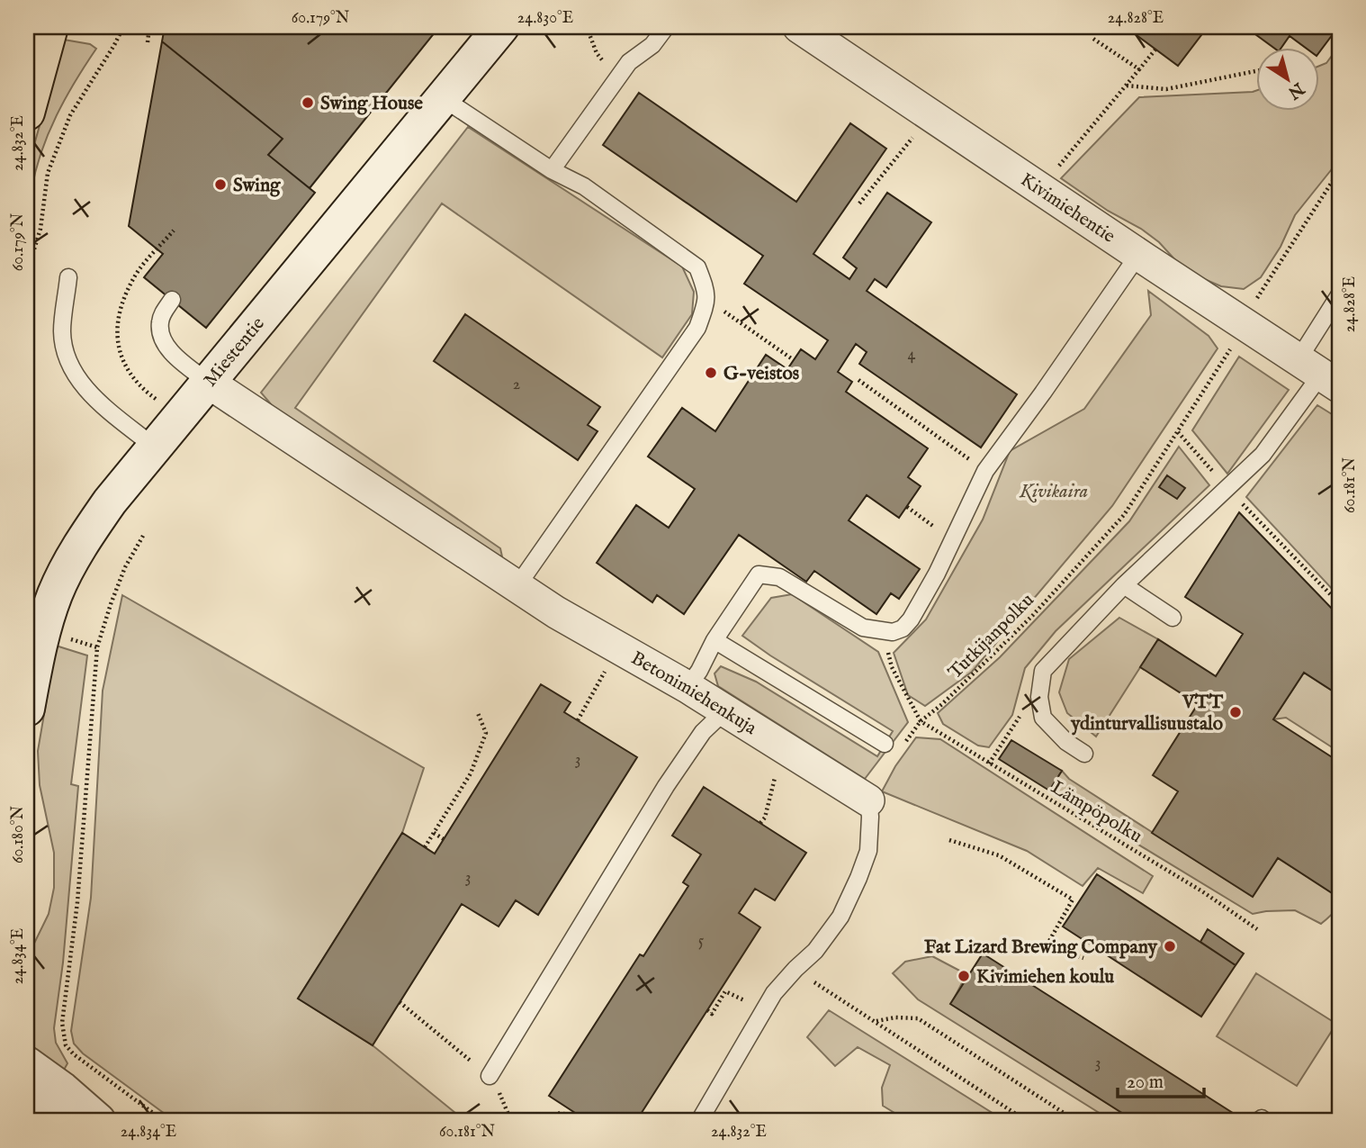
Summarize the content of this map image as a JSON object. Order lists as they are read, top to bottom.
{
  "streets": {
    "main road": ["Miestentie"],
    "street": ["Kivimiehentie", "Betonimiehenkuja"],
    "path": ["Tutkijanpolku", "Lämpöpolku"]
  },
  "crossings": [
    ["Kivimiehentie", "Tutkijanpolku"],
    ["Miestentie", "Betonimiehenkuja"],
    ["Tutkijanpolku", "Lämpöpolku"]
  ],
  "parks": ["Kivikaira"],
  "places": [
    "Swing House",
    "Swing",
    "G-veistos",
    "VTT ydinturvallisuustalo",
    "Fat Lizard Brewing Company",
    "Kivimiehen koulu"
  ],
  "house_numbers": [
    "4",
    "2",
    "3",
    "3",
    "5",
    "3"
  ],
  "scale_bar": "20 m",
  "north": "bottom right",
  "coordinates": [
    "60.179°N",
    "24.830°E",
    "24.828°E",
    "24.832°E",
    "60.181°N",
    "60.180°N",
    "24.834°E"
  ]
}
